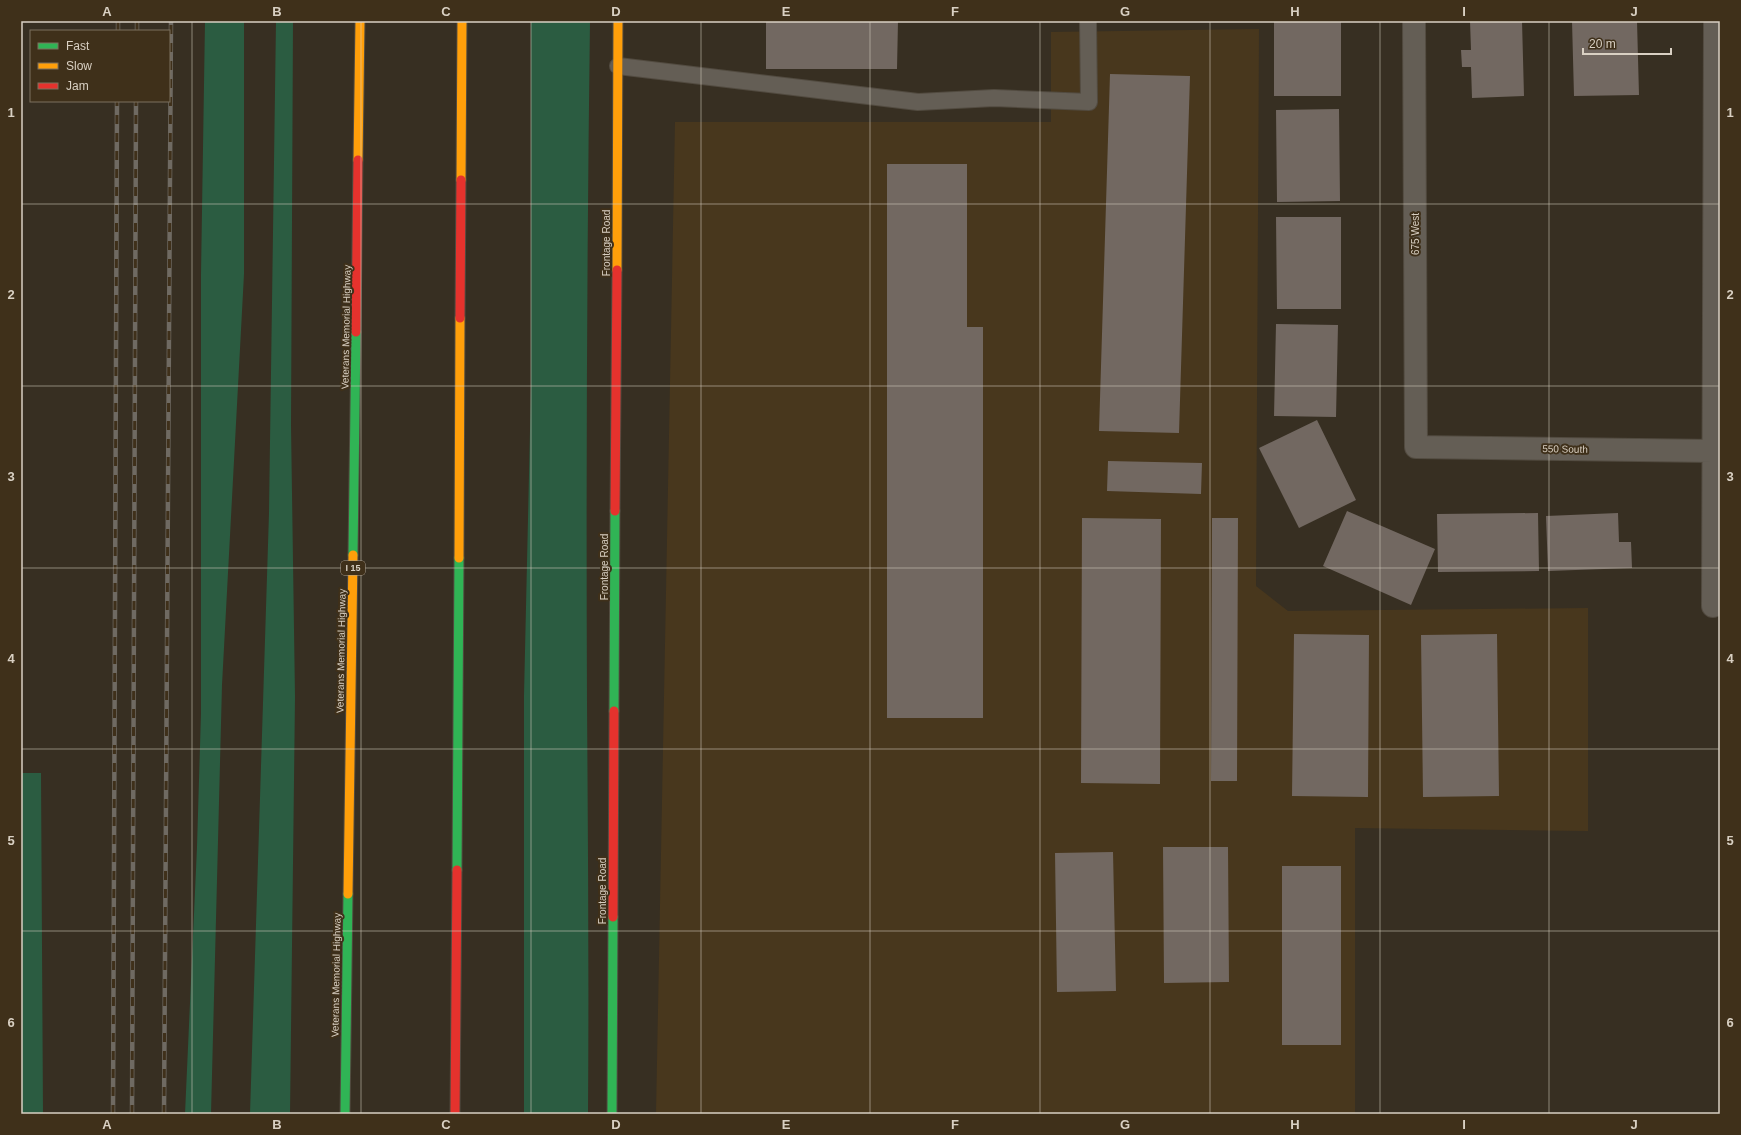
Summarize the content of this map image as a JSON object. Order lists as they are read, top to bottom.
{
  "streets": {
    "main road": ["Frontage Road", "Veterans Memorial Highway", "I 15"],
    "street": ["675 West", "550 South"]
  },
  "crossings": [
    ["675 West", "550 South"]
  ],
  "legend": ["Fast", "Slow", "Jam"],
  "scale_bar": "20 m",
  "grid": {
    "columns": [
      "A",
      "B",
      "C",
      "D",
      "E",
      "F",
      "G",
      "H",
      "I",
      "J"
    ],
    "rows": [
      "1",
      "2",
      "3",
      "4",
      "5",
      "6"
    ]
  }
}
